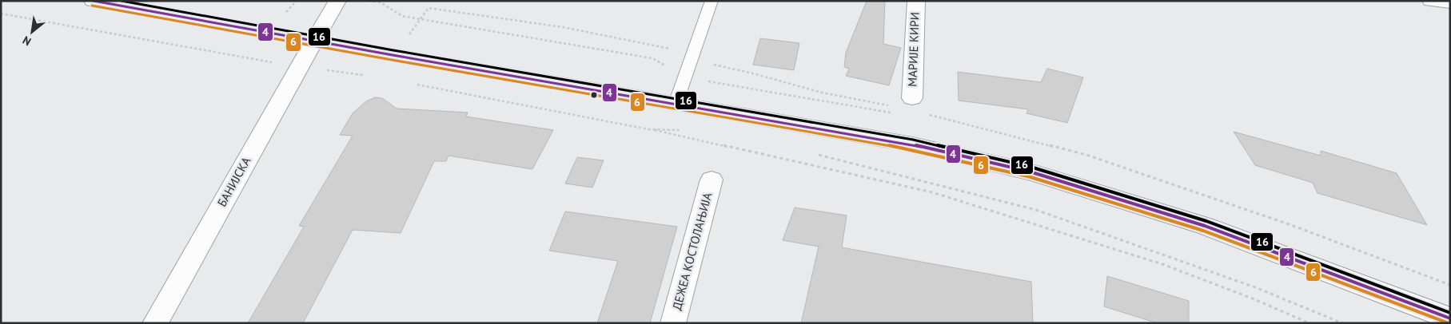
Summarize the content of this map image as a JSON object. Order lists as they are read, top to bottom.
{
  "streets": {
    "main road": ["МАРИЈЕ КИРИ", "БАНИЈСКА", "ДЕЖЕА КОСТОЛАЊИЈА"]
  },
  "lines": ["transit line 4", "transit line 16", "transit line 6"],
  "north": "bottom left"
}
